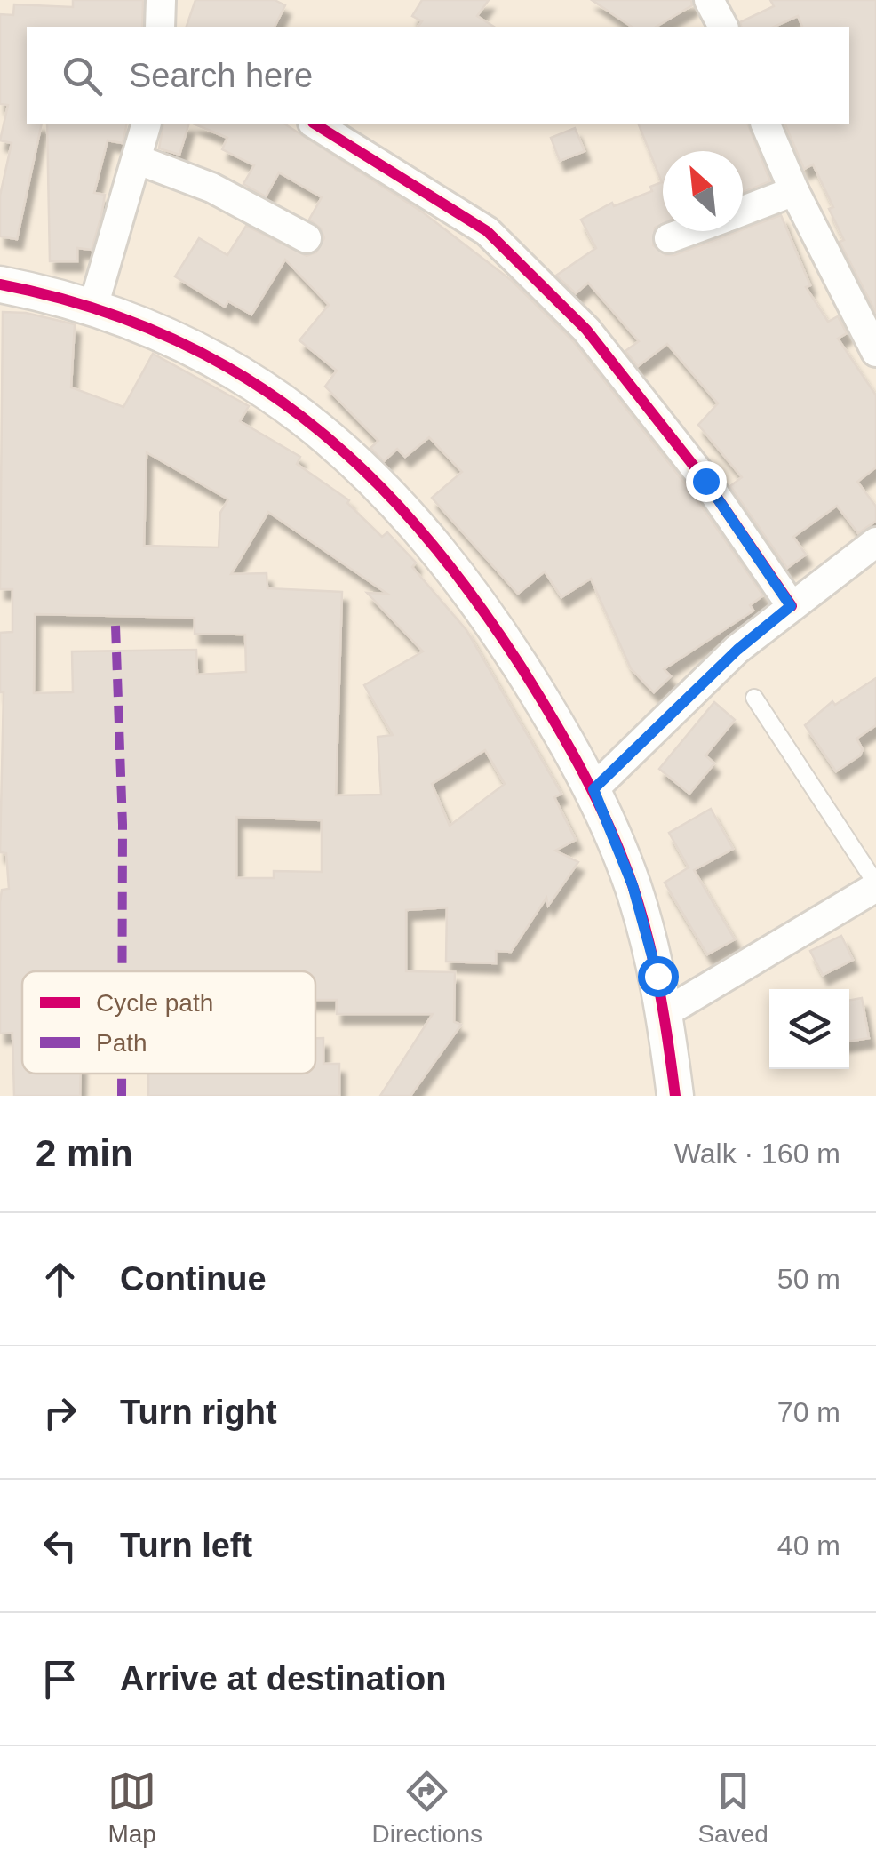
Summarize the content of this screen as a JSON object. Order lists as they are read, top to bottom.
{
  "legend": ["Cycle path", "Path"],
  "north": "top left",
  "page": {
    "search": "Search here",
    "heading": ["2 min", "Walk · 160 m"],
    "list": [
      ["Continue", "50 m"],
      ["Turn right", "70 m"],
      ["Turn left", "40 m"],
      "Arrive at destination"
    ],
    "nav": ["Map", "Directions", "Saved"]
  }
}
